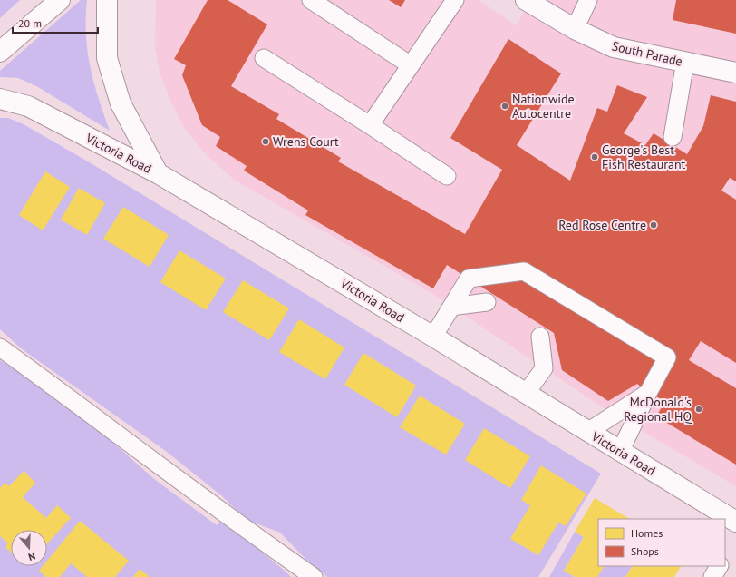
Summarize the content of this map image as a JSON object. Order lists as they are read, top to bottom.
{
  "streets": {
    "main road": ["South Parade", "Victoria Road"]
  },
  "places": [
    "Nationwide Autocentre",
    "Wrens Court",
    "George's Best Fish Restaurant",
    "Red Rose Centre",
    "McDonald's Regional HQ"
  ],
  "legend": ["Homes", "Shops"],
  "scale_bar": "20 m",
  "north": "bottom"
}
